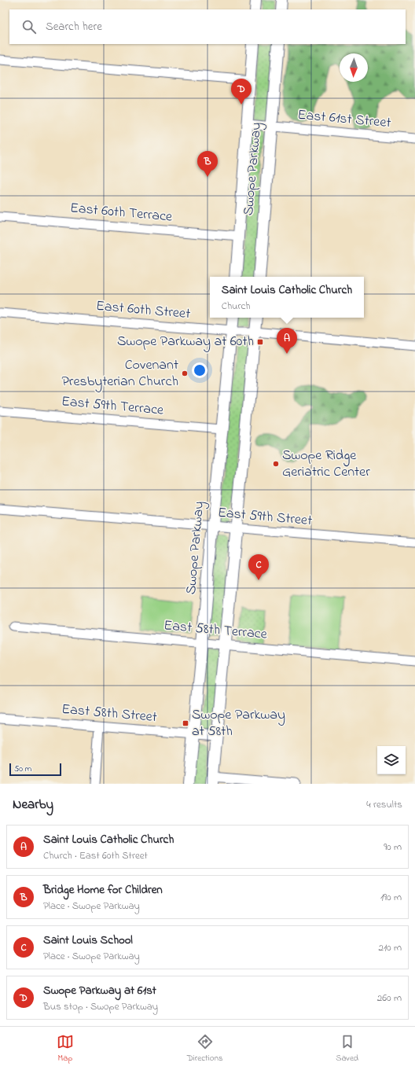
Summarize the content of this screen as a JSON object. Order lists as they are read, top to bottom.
{
  "streets": {
    "main road": ["Swope Parkway"],
    "street": [
      "East 61st Street",
      "East 60th Terrace",
      "East 60th Street",
      "East 59th Terrace",
      "East 59th Street",
      "East 58th Terrace",
      "East 58th Street"
    ]
  },
  "crossings": [
    ["East 61st Street", "Swope Parkway"],
    ["Swope Parkway", "East 60th Terrace"],
    ["Swope Parkway", "East 60th Street"],
    ["Swope Parkway", "East 59th Terrace"],
    ["Swope Parkway", "East 59th Street"],
    ["Swope Parkway", "East 58th Terrace"],
    ["Swope Parkway", "East 58th Street"]
  ],
  "places": {
    "transit": ["Swope Parkway at 60th", "Swope Parkway at 58th"],
    "other": ["Covenant Presbyterian Church", "Swope Ridge Geriatric Center"]
  },
  "scale_bar": "50 m",
  "north": "bottom",
  "page": {
    "search": "Search here",
    "pins": [
      "D",
      "B",
      "A",
      "C"
    ],
    "popup": ["Saint Louis Catholic Church", "Church"],
    "scale": "50 m",
    "heading": ["Nearby", "4 results"],
    "list": [
      {
        "mark": "A",
        "name": "Saint Louis Catholic Church",
        "note": "Church · East 60th Street",
        "value": "90 m"
      },
      {
        "mark": "B",
        "name": "Bridge Home for Children",
        "note": "Place · Swope Parkway",
        "value": "190 m"
      },
      {
        "mark": "C",
        "name": "Saint Louis School",
        "note": "Place · Swope Parkway",
        "value": "210 m"
      },
      {
        "mark": "D",
        "name": "Swope Parkway at 61st",
        "note": "Bus stop · Swope Parkway",
        "value": "260 m"
      }
    ],
    "nav": ["Map", "Directions", "Saved"]
  }
}
